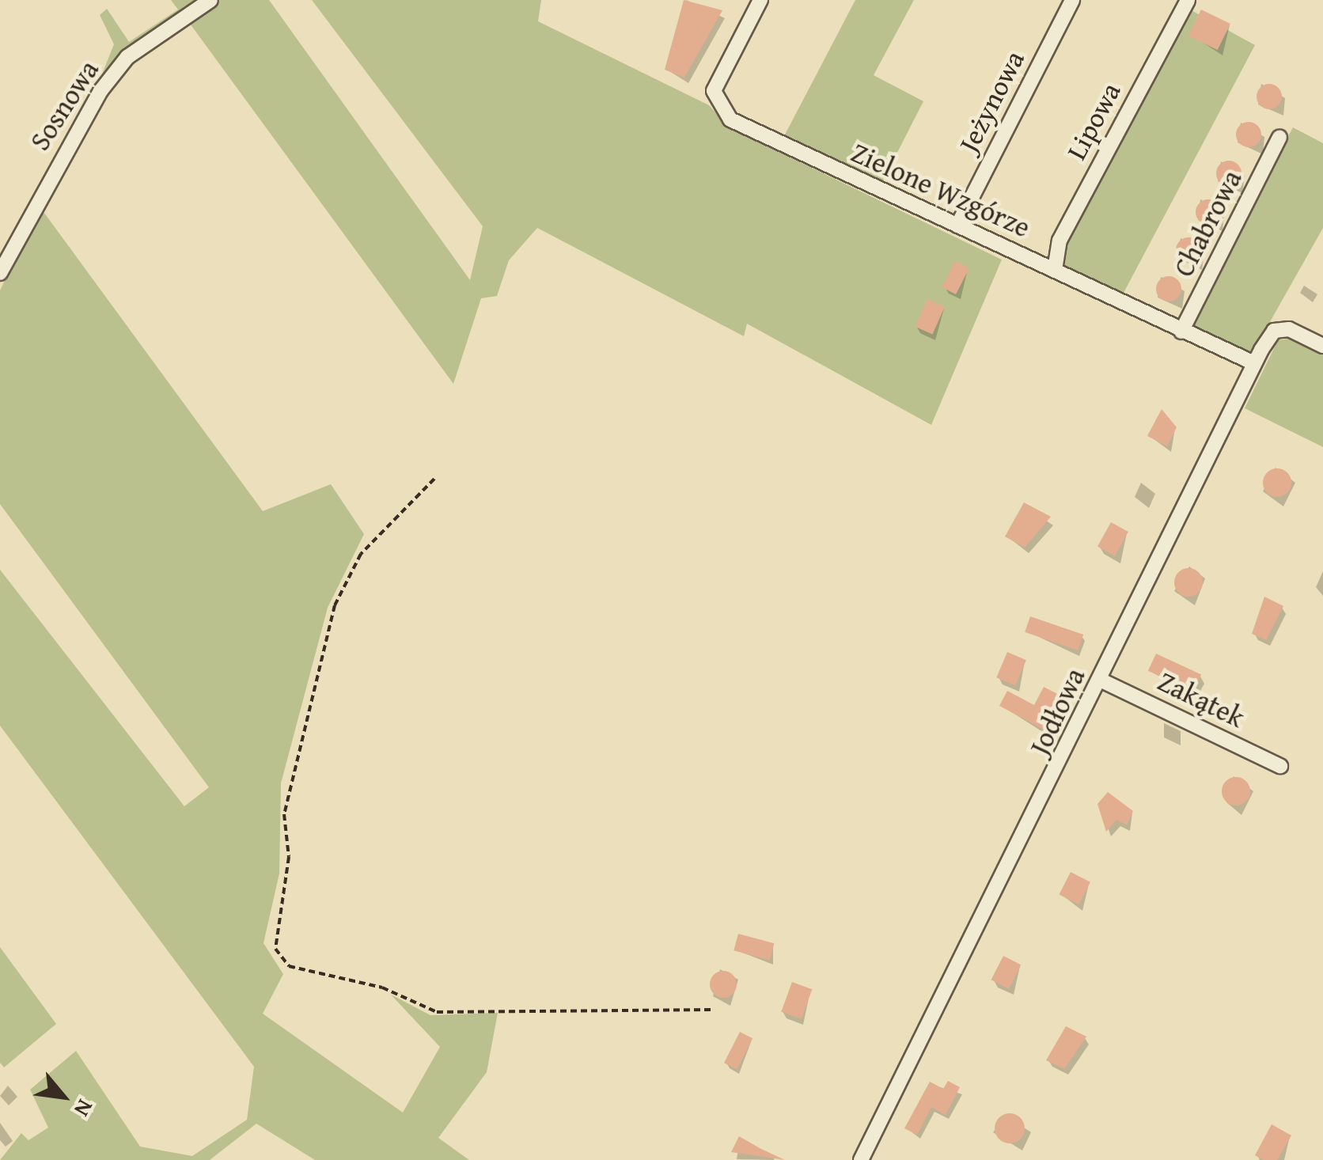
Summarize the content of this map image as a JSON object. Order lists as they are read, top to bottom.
{
  "streets": {
    "street": [
      "Jeżynowa",
      "Sosnowa",
      "Lipowa",
      "Zielone Wzgórze",
      "Chabrowa",
      "Zakątek",
      "Jodłowa"
    ]
  },
  "crossings": [
    ["Jeżynowa", "Zielone Wzgórze"],
    ["Lipowa", "Zielone Wzgórze"],
    ["Zielone Wzgórze", "Chabrowa"],
    ["Zielone Wzgórze", "Jodłowa"],
    ["Zakątek", "Jodłowa"]
  ],
  "north": "bottom right"
}
